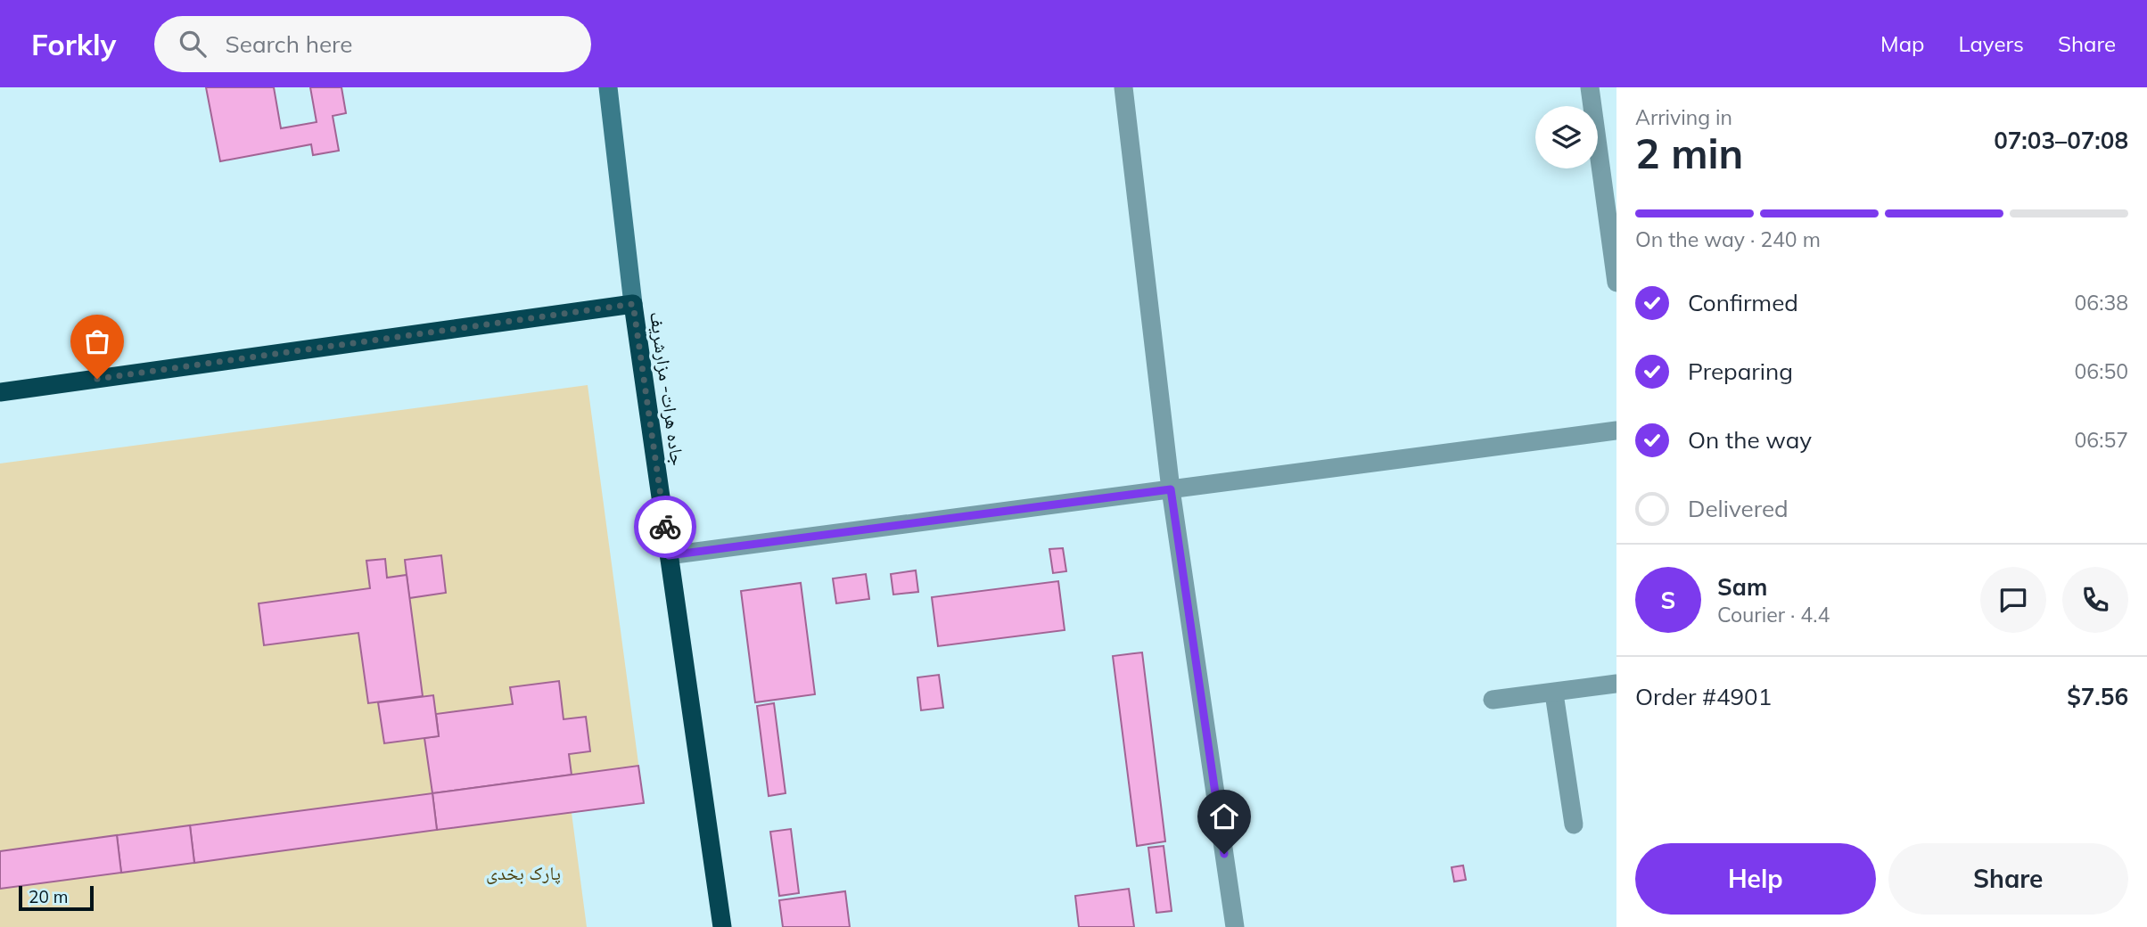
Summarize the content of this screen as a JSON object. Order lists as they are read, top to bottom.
{
  "streets": {
    "highway": ["جاده هرات- مزارشریف"]
  },
  "parks": ["پارک بخدی"],
  "scale_bar": "20 m",
  "page": {
    "header": "Forkly",
    "search": "Search here",
    "nav": ["Map", "Layers", "Share"],
    "heading": ["2 min", "Arriving in", "07:03–07:08"],
    "panel": [
      "Sam",
      "Courier · 4.4",
      "Order #4901",
      "$7.56"
    ],
    "bar": "On the way · 240 m",
    "list": [
      ["Confirmed", "06:38"],
      ["Preparing", "06:50"],
      ["On the way", "06:57"],
      "Delivered"
    ],
    "round": "S",
    "buttons": ["Help", "Share"],
    "scale": "20 m"
  }
}
